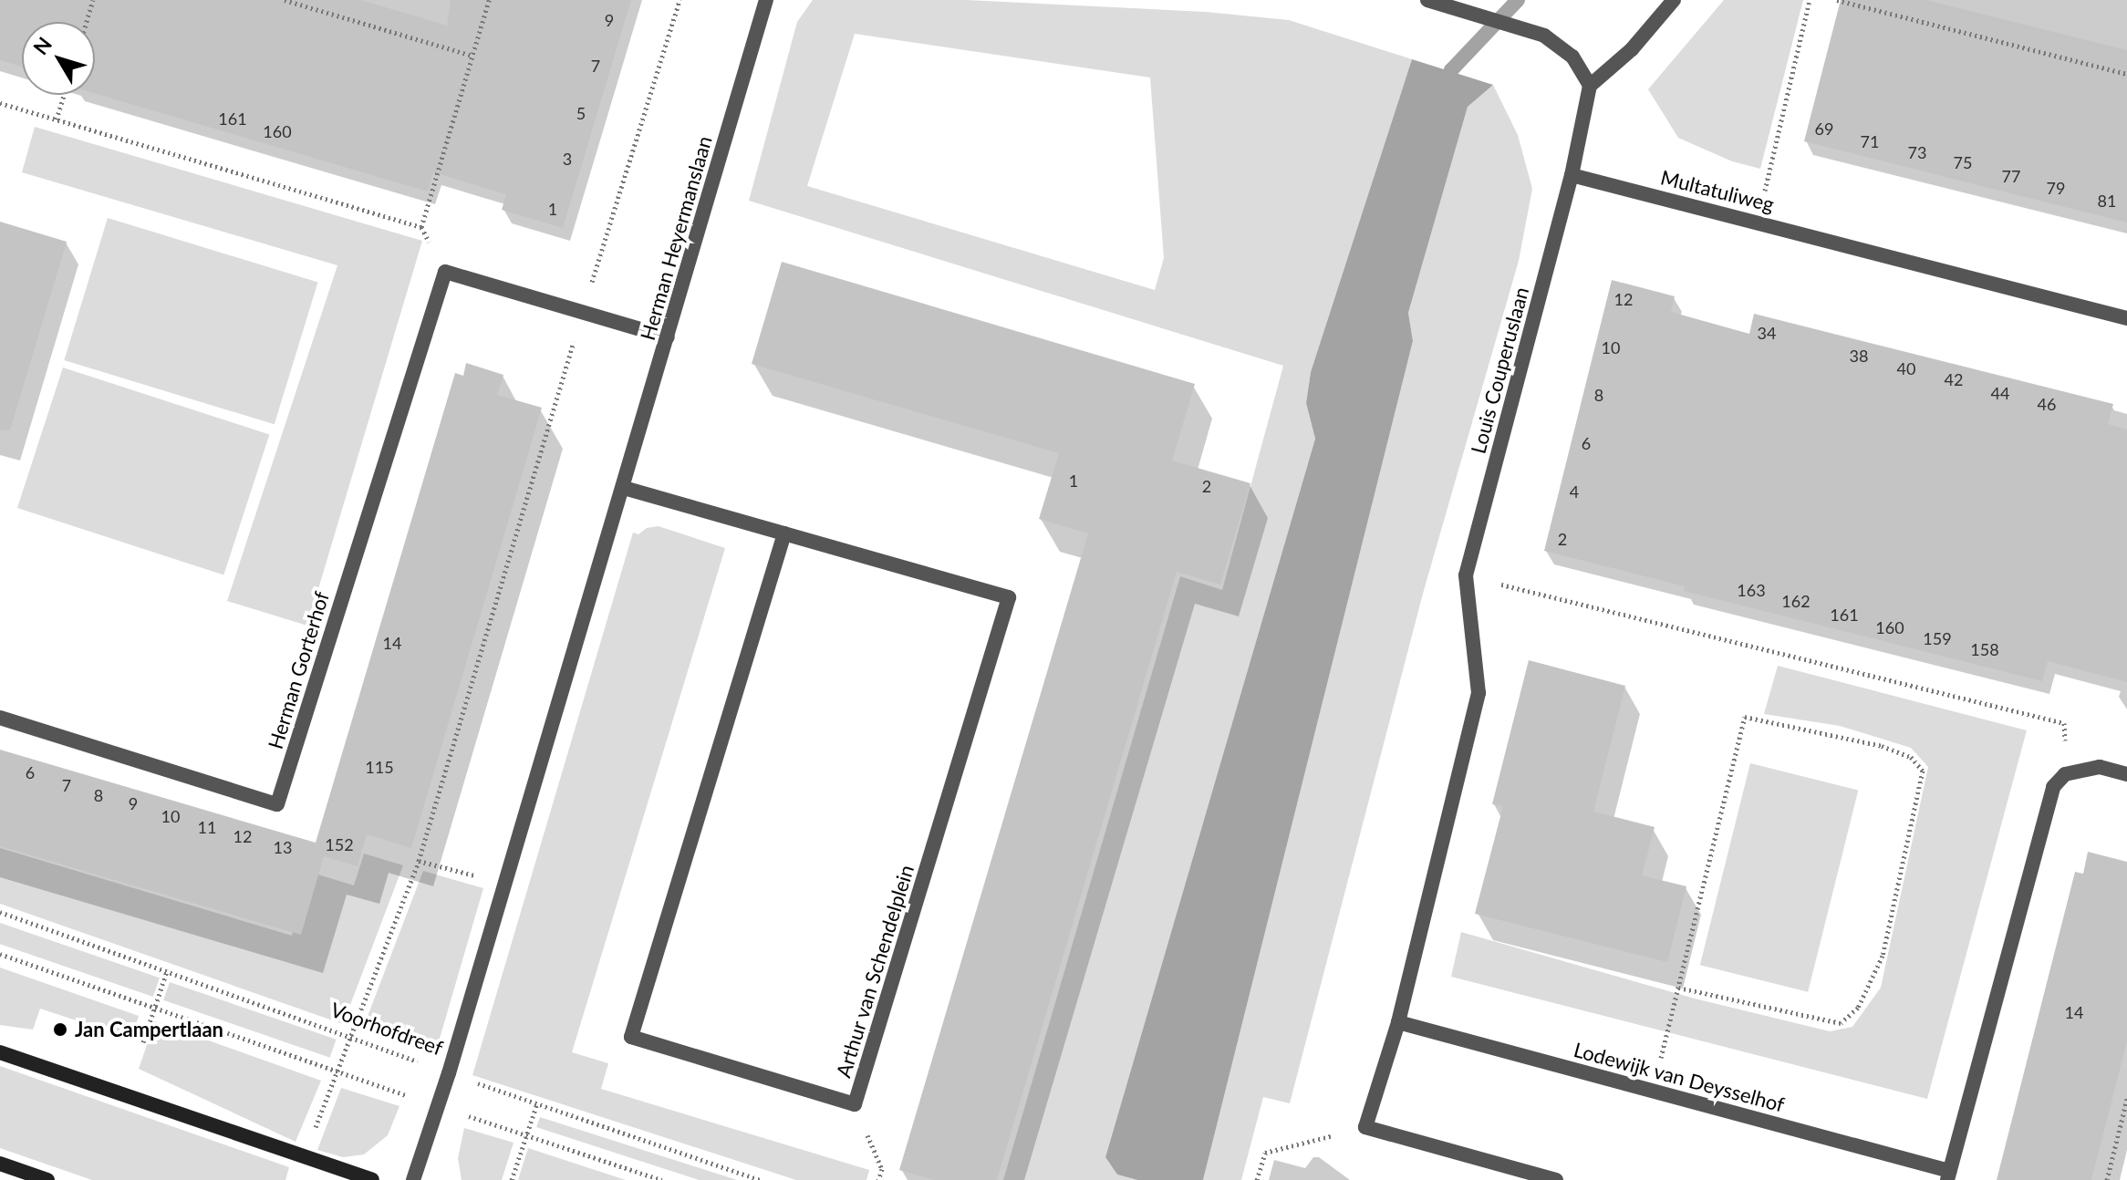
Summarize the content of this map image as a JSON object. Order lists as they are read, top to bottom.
{
  "streets": {
    "street": [
      "Multatuliweg",
      "Herman Heyermanslaan",
      "Louis Couperuslaan",
      "Herman Gorterhof",
      "Arthur van Schendelplein",
      "Lodewijk van Deysselhof"
    ],
    "path": ["Voorhofdreef"]
  },
  "crossings": [
    ["Multatuliweg", "Louis Couperuslaan"],
    ["Herman Heyermanslaan", "Arthur van Schendelplein"]
  ],
  "places": ["Jan Campertlaan"],
  "house_numbers": [
    "9",
    "7",
    "5",
    "161",
    "69",
    "160",
    "71",
    "73",
    "3",
    "75",
    "77",
    "79",
    "81",
    "1",
    "12",
    "34",
    "10",
    "38",
    "40",
    "42",
    "44",
    "8",
    "46",
    "6",
    "1",
    "2",
    "4",
    "2",
    "163",
    "162",
    "161",
    "160",
    "159",
    "14",
    "158",
    "115",
    "6",
    "7",
    "8",
    "9",
    "10",
    "11",
    "12",
    "152",
    "13",
    "14"
  ],
  "north": "top left"
}
